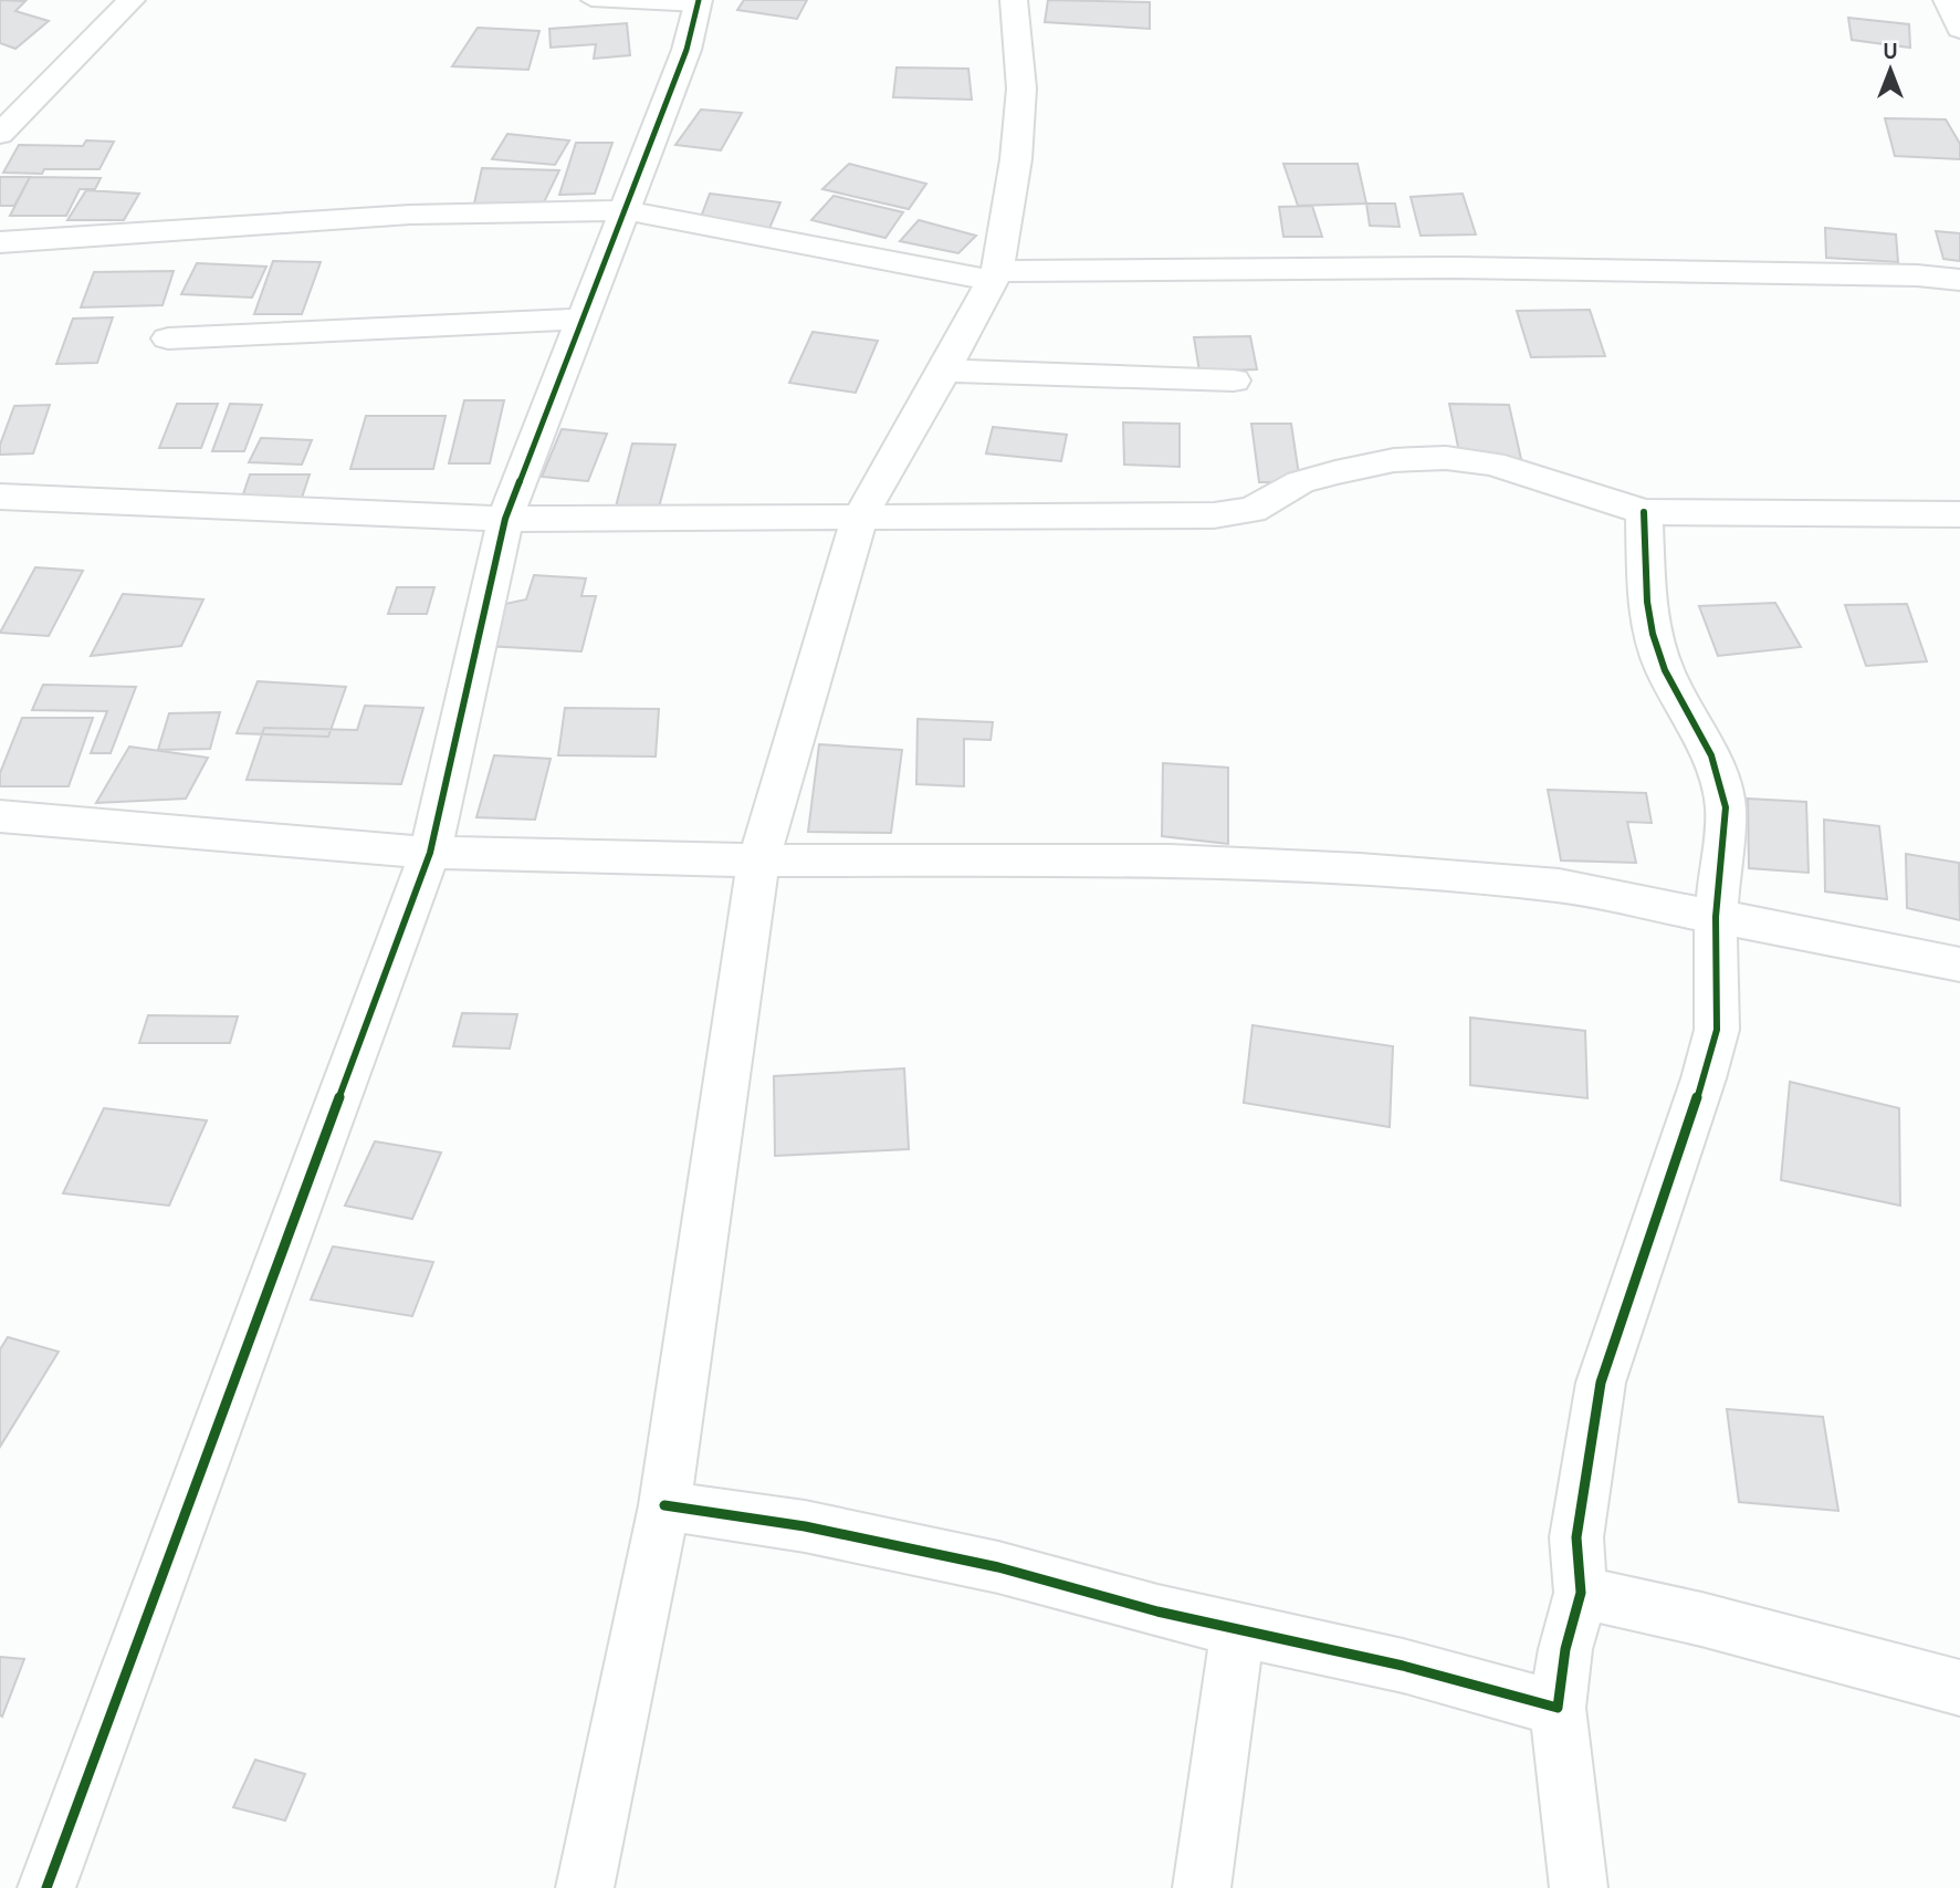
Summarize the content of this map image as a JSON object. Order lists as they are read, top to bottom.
{
  "north": "top"
}
